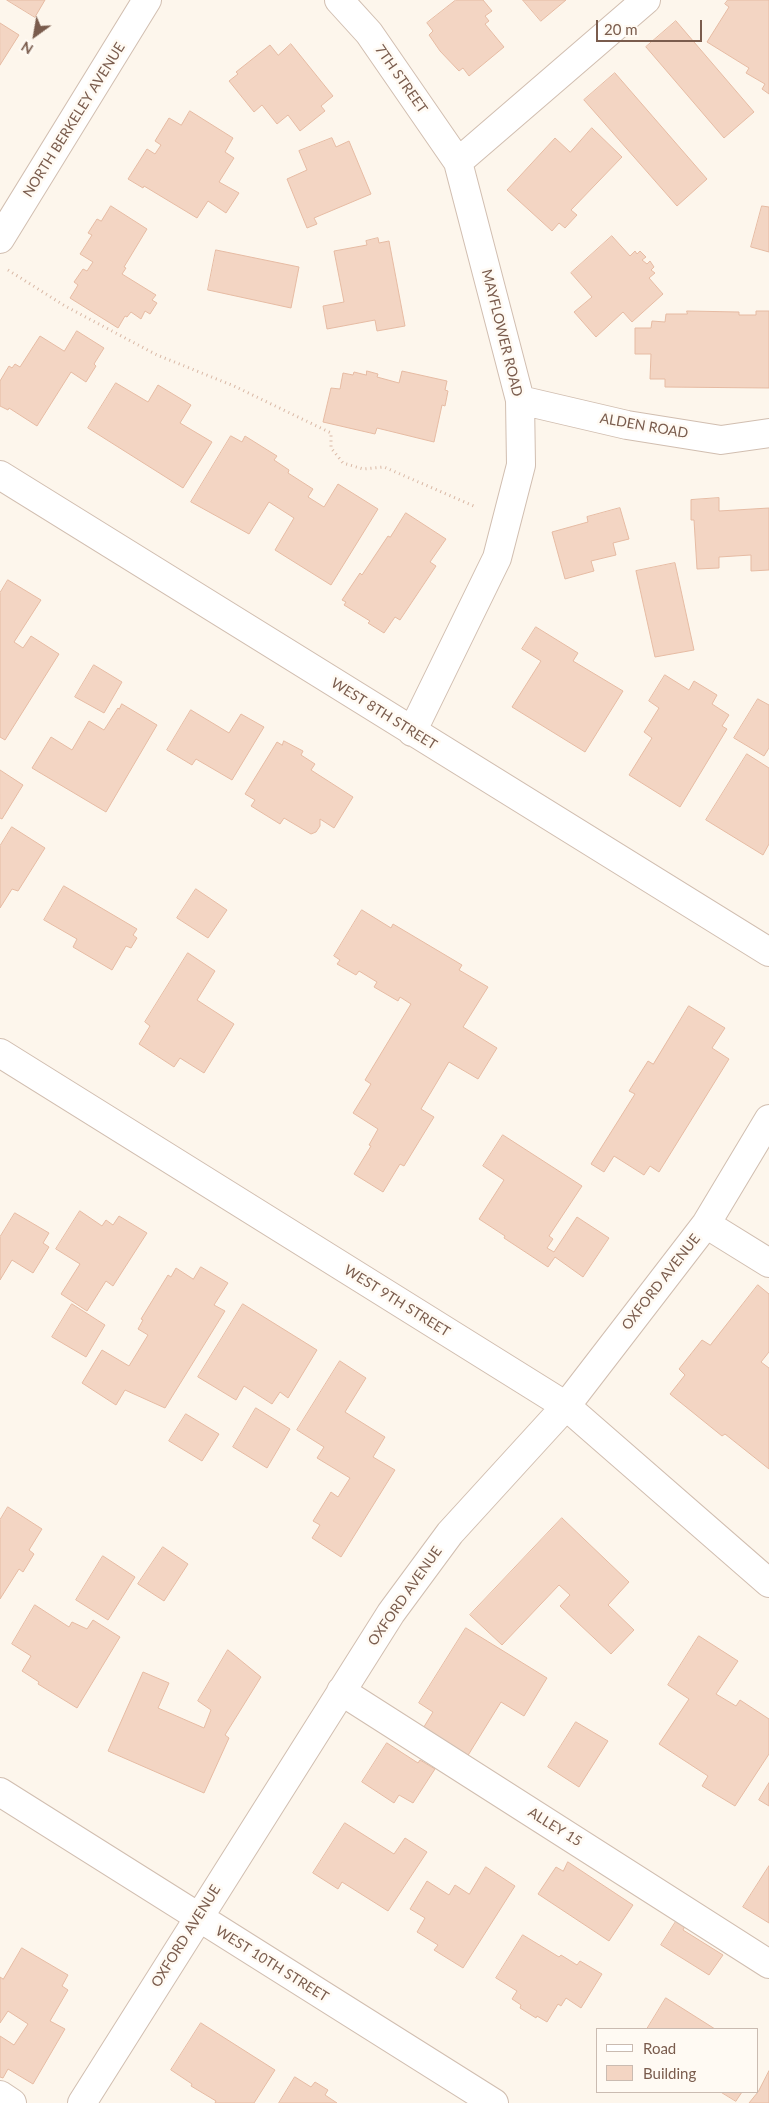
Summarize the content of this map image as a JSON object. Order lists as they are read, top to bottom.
{
  "streets": {
    "street": [
      "7TH STREET",
      "NORTH BERKELEY AVENUE",
      "MAYFLOWER ROAD",
      "ALDEN ROAD",
      "WEST 8TH STREET",
      "OXFORD AVENUE",
      "WEST 9TH STREET",
      "ALLEY 15",
      "WEST 10TH STREET"
    ]
  },
  "crossings": [
    ["7TH STREET", "MAYFLOWER ROAD"],
    ["MAYFLOWER ROAD", "ALDEN ROAD"],
    ["MAYFLOWER ROAD", "WEST 8TH STREET"],
    ["OXFORD AVENUE", "WEST 9TH STREET"],
    ["OXFORD AVENUE", "ALLEY 15"],
    ["OXFORD AVENUE", "WEST 10TH STREET"]
  ],
  "legend": ["Road", "Building"],
  "scale_bar": "20 m",
  "north": "bottom left"
}
